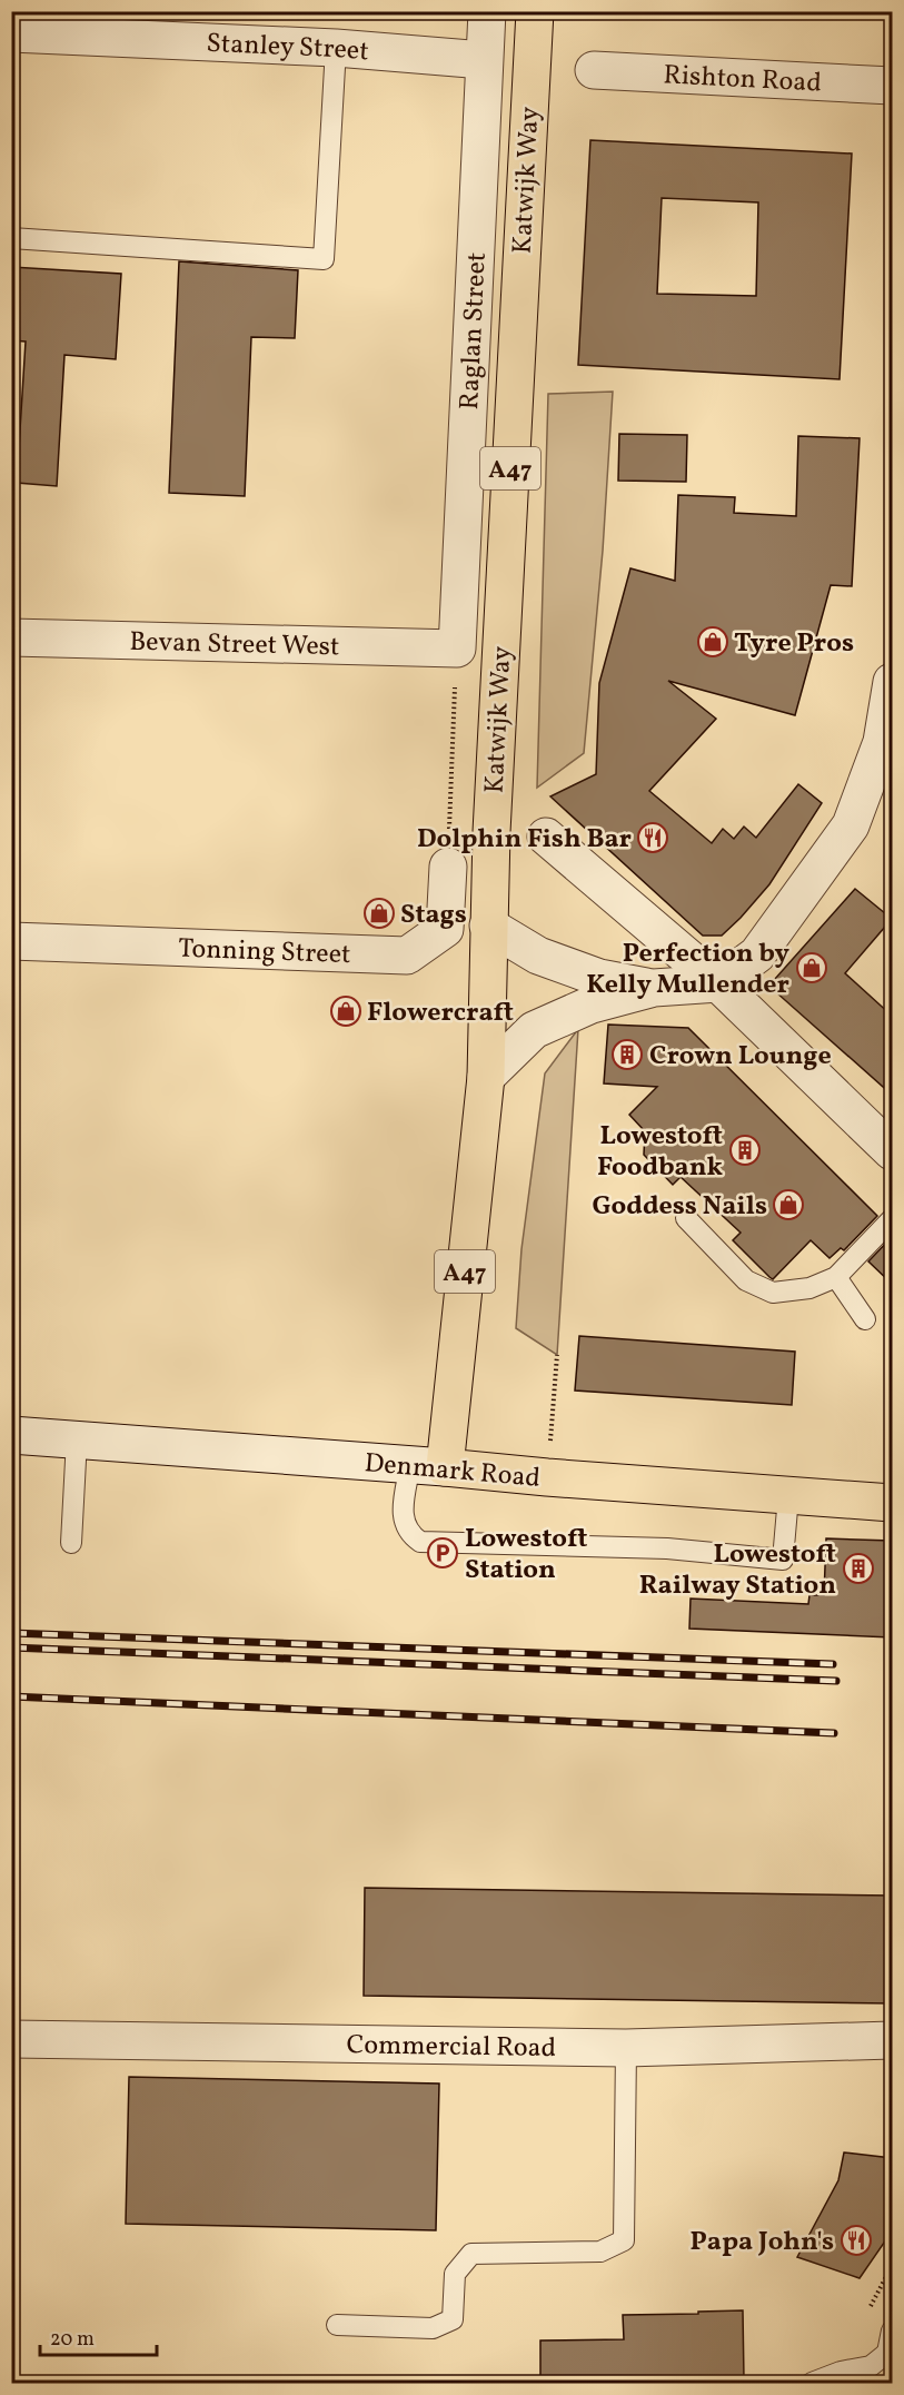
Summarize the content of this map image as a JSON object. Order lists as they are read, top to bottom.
{
  "streets": {
    "highway": ["Katwijk Way", "A47", "Denmark Road"],
    "street": [
      "Stanley Street",
      "Rishton Road",
      "Raglan Street",
      "Bevan Street West",
      "Tonning Street",
      "Commercial Road"
    ]
  },
  "crossings": [
    ["Stanley Street", "Raglan Street"],
    ["Katwijk Way", "Denmark Road"],
    ["Raglan Street", "Bevan Street West"]
  ],
  "places": {
    "shop": [
      "Tyre Pros",
      "Stags",
      "Perfection by Kelly Mullender",
      "Flowercraft",
      "Goddess Nails"
    ],
    "restaurant": ["Dolphin Fish Bar", "Papa John's"],
    "building": ["Crown Lounge", "Lowestoft Foodbank", "Lowestoft Railway Station"],
    "parking": ["Lowestoft Station"]
  },
  "scale_bar": "20 m"
}
